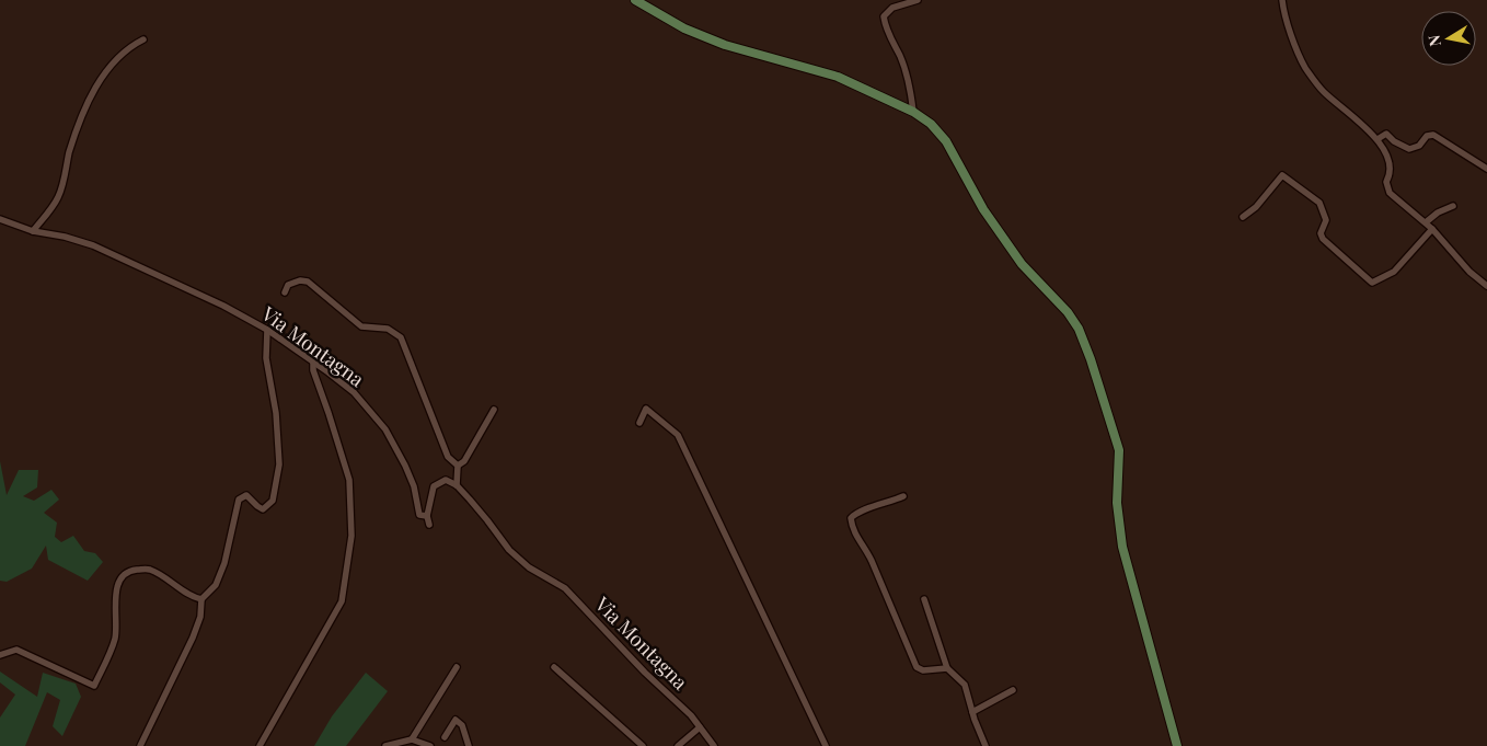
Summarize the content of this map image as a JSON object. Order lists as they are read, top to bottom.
{
  "streets": {
    "street": ["Via Montagna"]
  },
  "north": "left"
}
